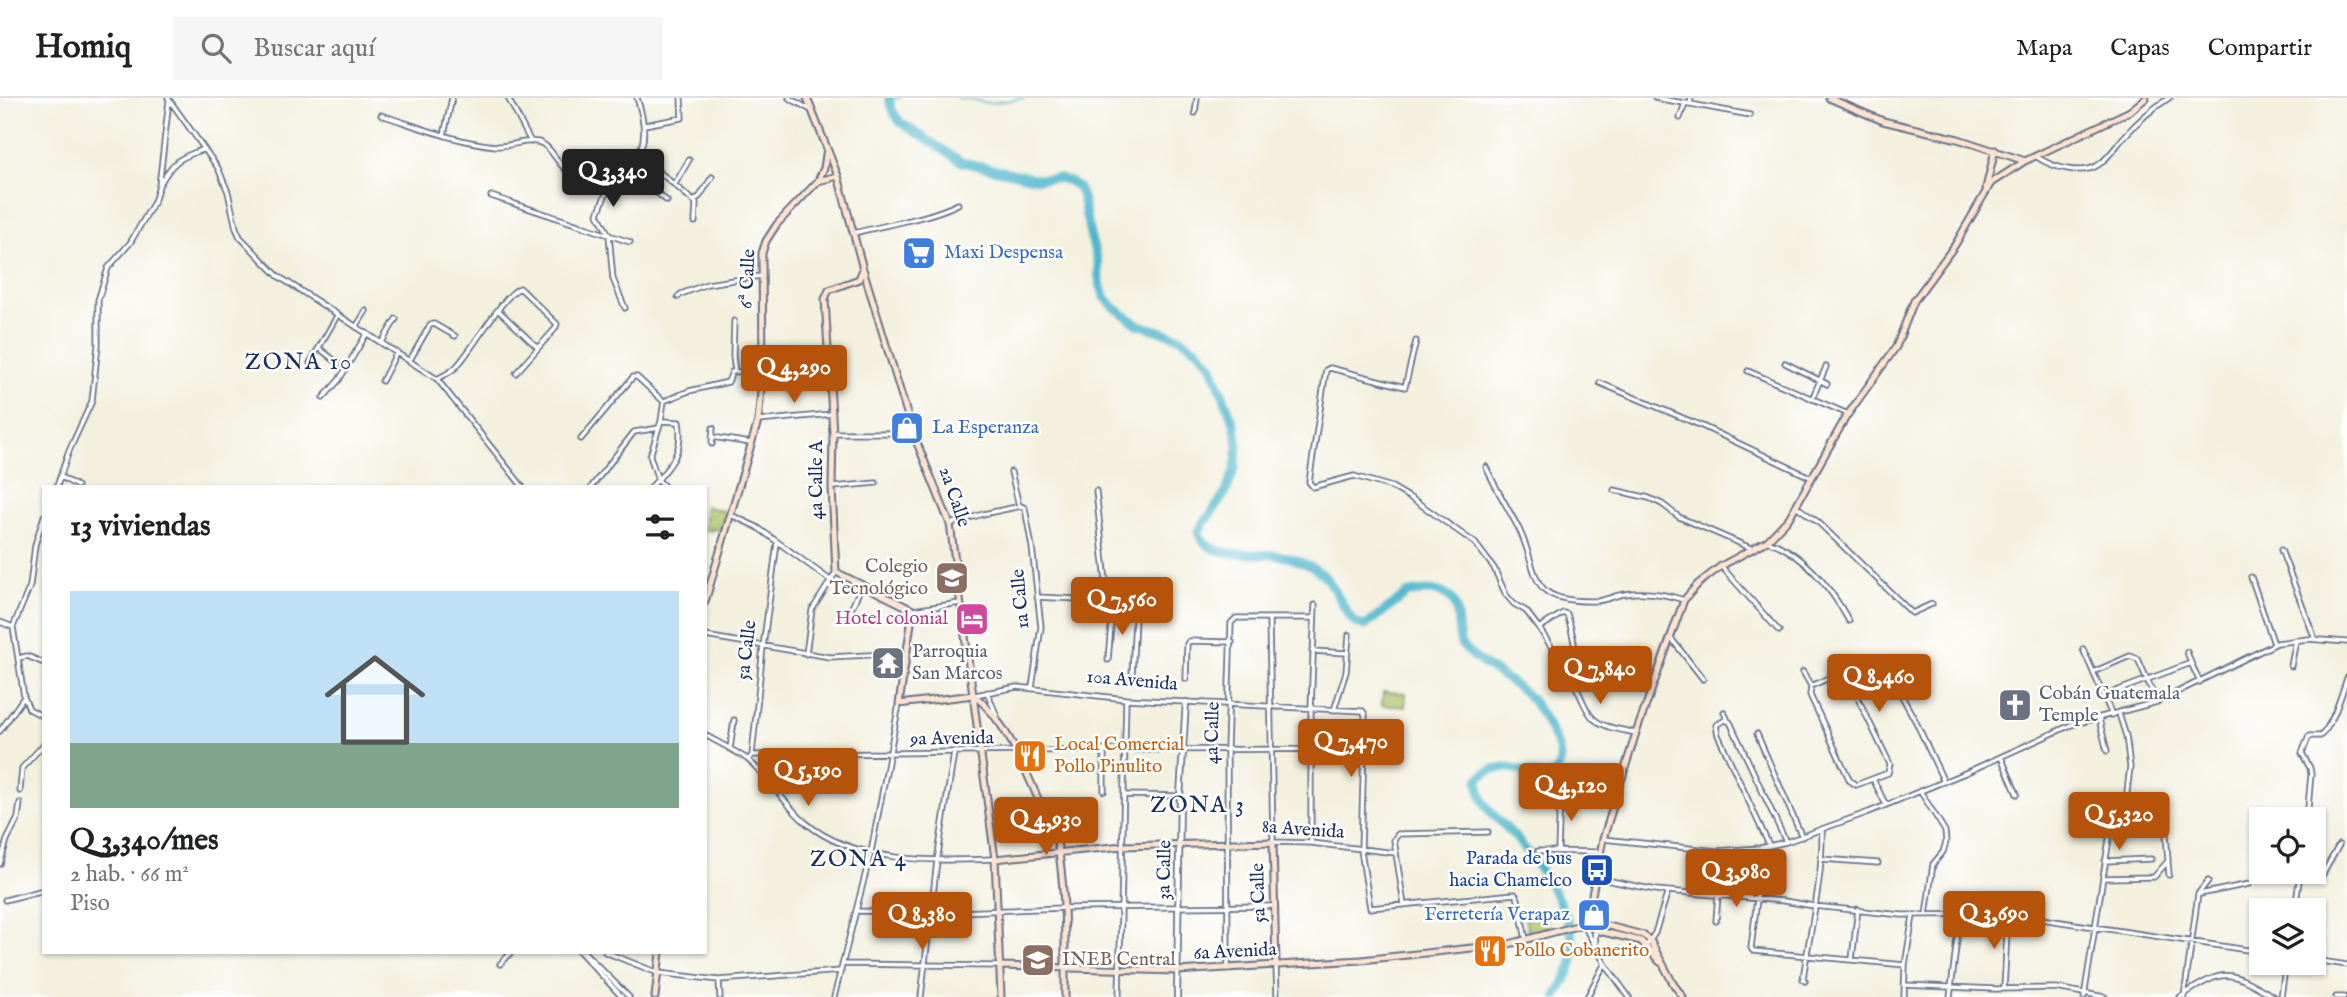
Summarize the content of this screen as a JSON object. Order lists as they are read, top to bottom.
{
  "streets": {
    "main road": [
      "6ª Calle",
      "4a Calle A",
      "2a Calle",
      "5a Calle",
      "10a Avenida",
      "8a Avenida",
      "6a Avenida"
    ],
    "street": [
      "1a Calle",
      "4a Calle",
      "9a Avenida",
      "3a Calle"
    ]
  },
  "crossings": [
    ["6ª Calle", "2a Calle"],
    ["4a Calle A", "2a Calle"],
    ["2a Calle", "10a Avenida"],
    ["2a Calle", "9a Avenida"],
    ["2a Calle", "8a Avenida"],
    ["2a Calle", "6a Avenida"],
    ["1a Calle", "10a Avenida"],
    ["5a Calle", "10a Avenida"],
    ["5a Calle", "4a Calle"],
    ["5a Calle", "9a Avenida"],
    ["5a Calle", "8a Avenida"],
    ["5a Calle", "6a Avenida"],
    ["10a Avenida", "4a Calle"],
    ["10a Avenida", "9a Avenida"],
    ["10a Avenida", "3a Calle"],
    ["4a Calle", "9a Avenida"],
    ["4a Calle", "8a Avenida"],
    ["4a Calle", "6a Avenida"],
    ["9a Avenida", "3a Calle"],
    ["8a Avenida", "3a Calle"],
    ["3a Calle", "6a Avenida"]
  ],
  "districts": ["ZONA 10", "ZONA 3", "ZONA 4"],
  "places": {
    "supermarket": ["Maxi Despensa"],
    "shop": ["La Esperanza", "Ferretería Verapaz"],
    "school or university": ["Colegio Tecnológico", "INEB Central"],
    "hotel": ["Hotel colonial"],
    "temple": ["Parroquia San Marcos"],
    "church": ["Cobán Guatemala Temple"],
    "restaurant": ["Local Comercial Pollo Pinulito", "Pollo Cobanerito"],
    "bus stop": ["Parada de bus hacia Chamelco"]
  },
  "page": {
    "header": "Homiq",
    "search": "Buscar aquí",
    "nav": ["Mapa", "Capas", "Compartir"],
    "price": [
      "Q 3,340",
      "Q 4,290",
      "Q 7,560",
      "Q 7,840",
      "Q 8,460",
      "Q 7,470",
      "Q 5,190",
      "Q 4,120",
      "Q 5,320",
      "Q 4,930",
      "Q 3,980",
      "Q 3,690",
      "Q 8,380"
    ],
    "heading": "13 viviendas",
    "list": [
      {
        "name": "Q 3,340/mes",
        "note": "2 hab. · 66 m² · Piso"
      }
    ]
  }
}
